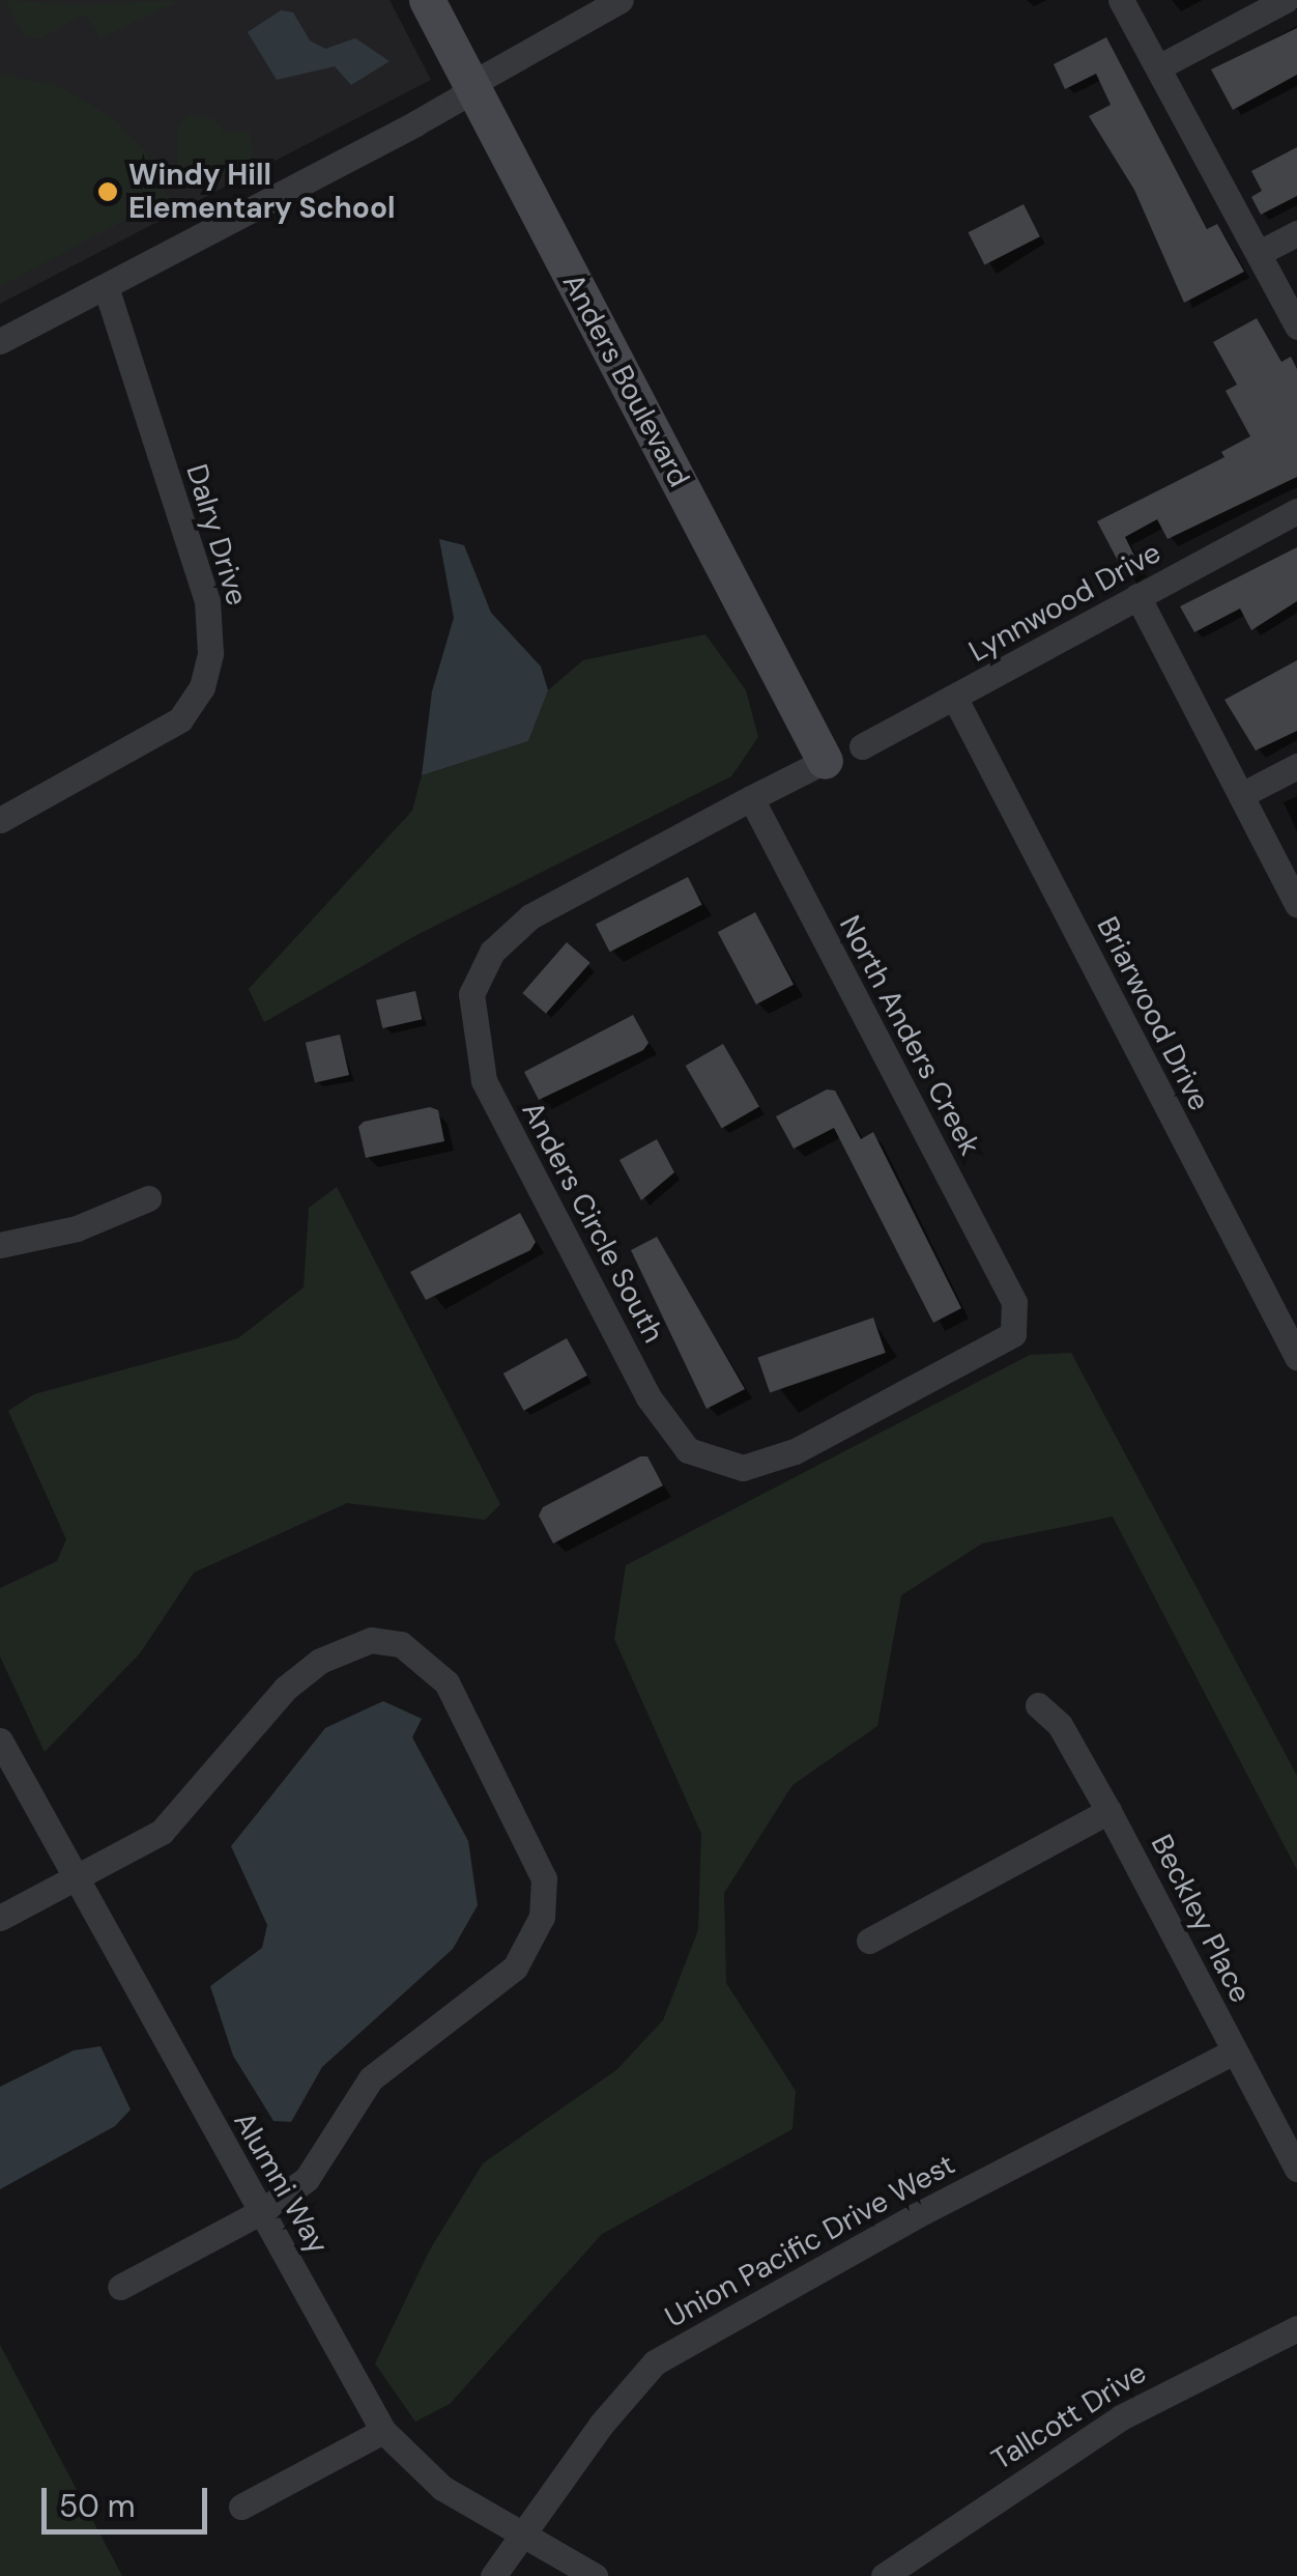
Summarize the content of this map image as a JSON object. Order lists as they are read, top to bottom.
{
  "streets": {
    "street": [
      "Anders Boulevard",
      "Dalry Drive",
      "Lynnwood Drive",
      "Briarwood Drive",
      "North Anders Creek",
      "Anders Circle South",
      "Beckley Place",
      "Alumni Way",
      "Union Pacific Drive West",
      "Tallcott Drive"
    ]
  },
  "crossings": [
    ["Lynnwood Drive", "Briarwood Drive"],
    ["North Anders Creek", "Anders Circle South"],
    ["Beckley Place", "Union Pacific Drive West"],
    ["Alumni Way", "Union Pacific Drive West"]
  ],
  "places": ["Windy Hill Elementary School"],
  "scale_bar": "50 m"
}
